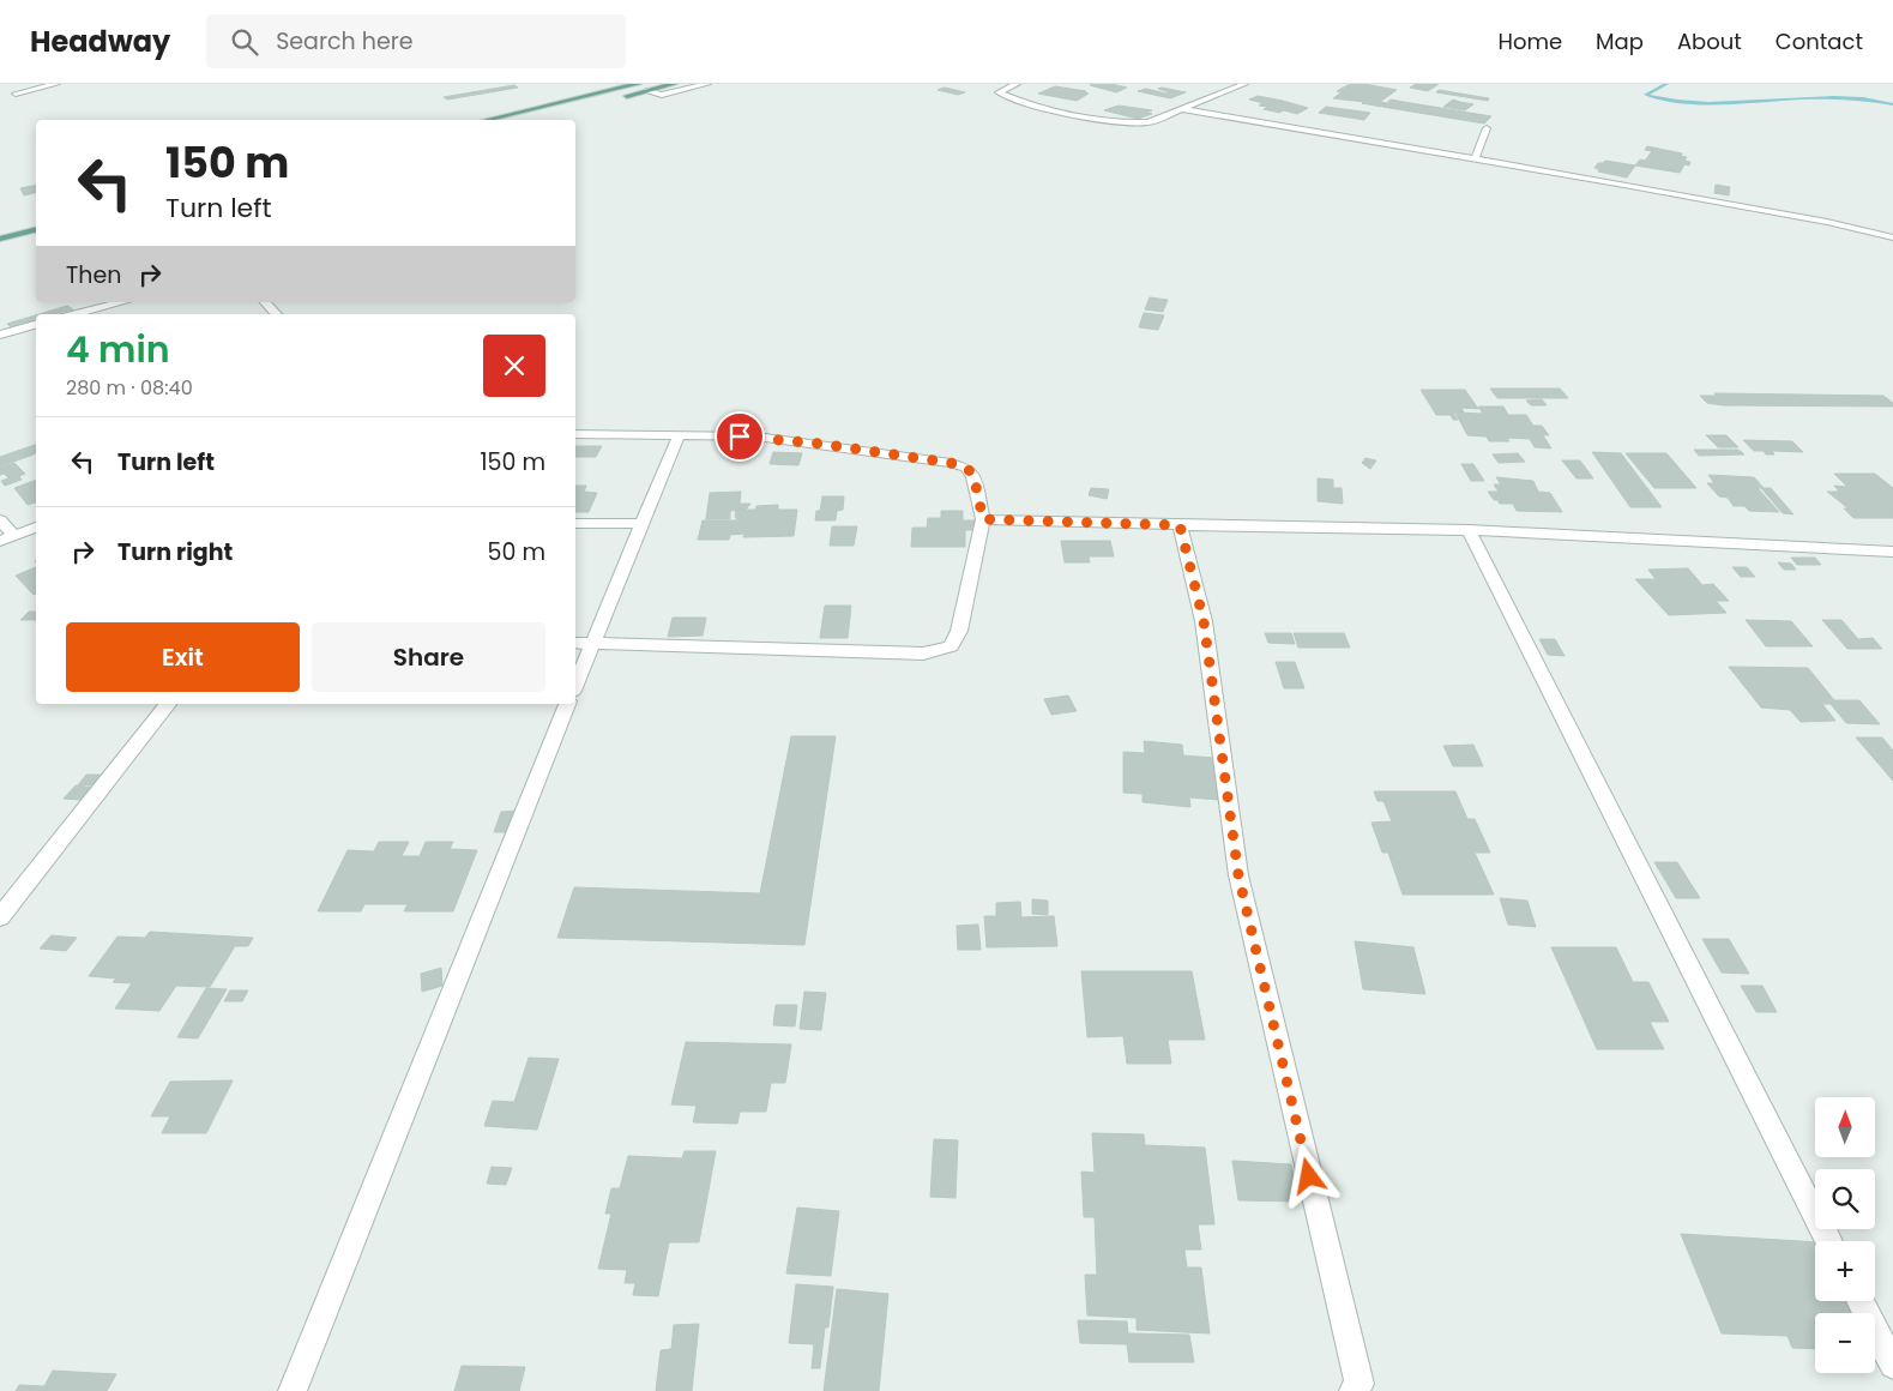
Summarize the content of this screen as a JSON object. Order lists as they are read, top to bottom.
{
  "north": "top",
  "page": {
    "header": "Headway",
    "search": "Search here",
    "nav": [
      "Home",
      "Map",
      "About",
      "Contact"
    ],
    "turn": ["150 m", "Turn left"],
    "then": "Then",
    "heading": ["4 min", "280 m · 08:40"],
    "list": [
      {
        "name": "Turn left",
        "value": "150 m"
      },
      {
        "name": "Turn right",
        "value": "50 m"
      }
    ],
    "buttons": ["Exit", "Share"],
    "map_buttons": ["+", "−"]
  }
}
